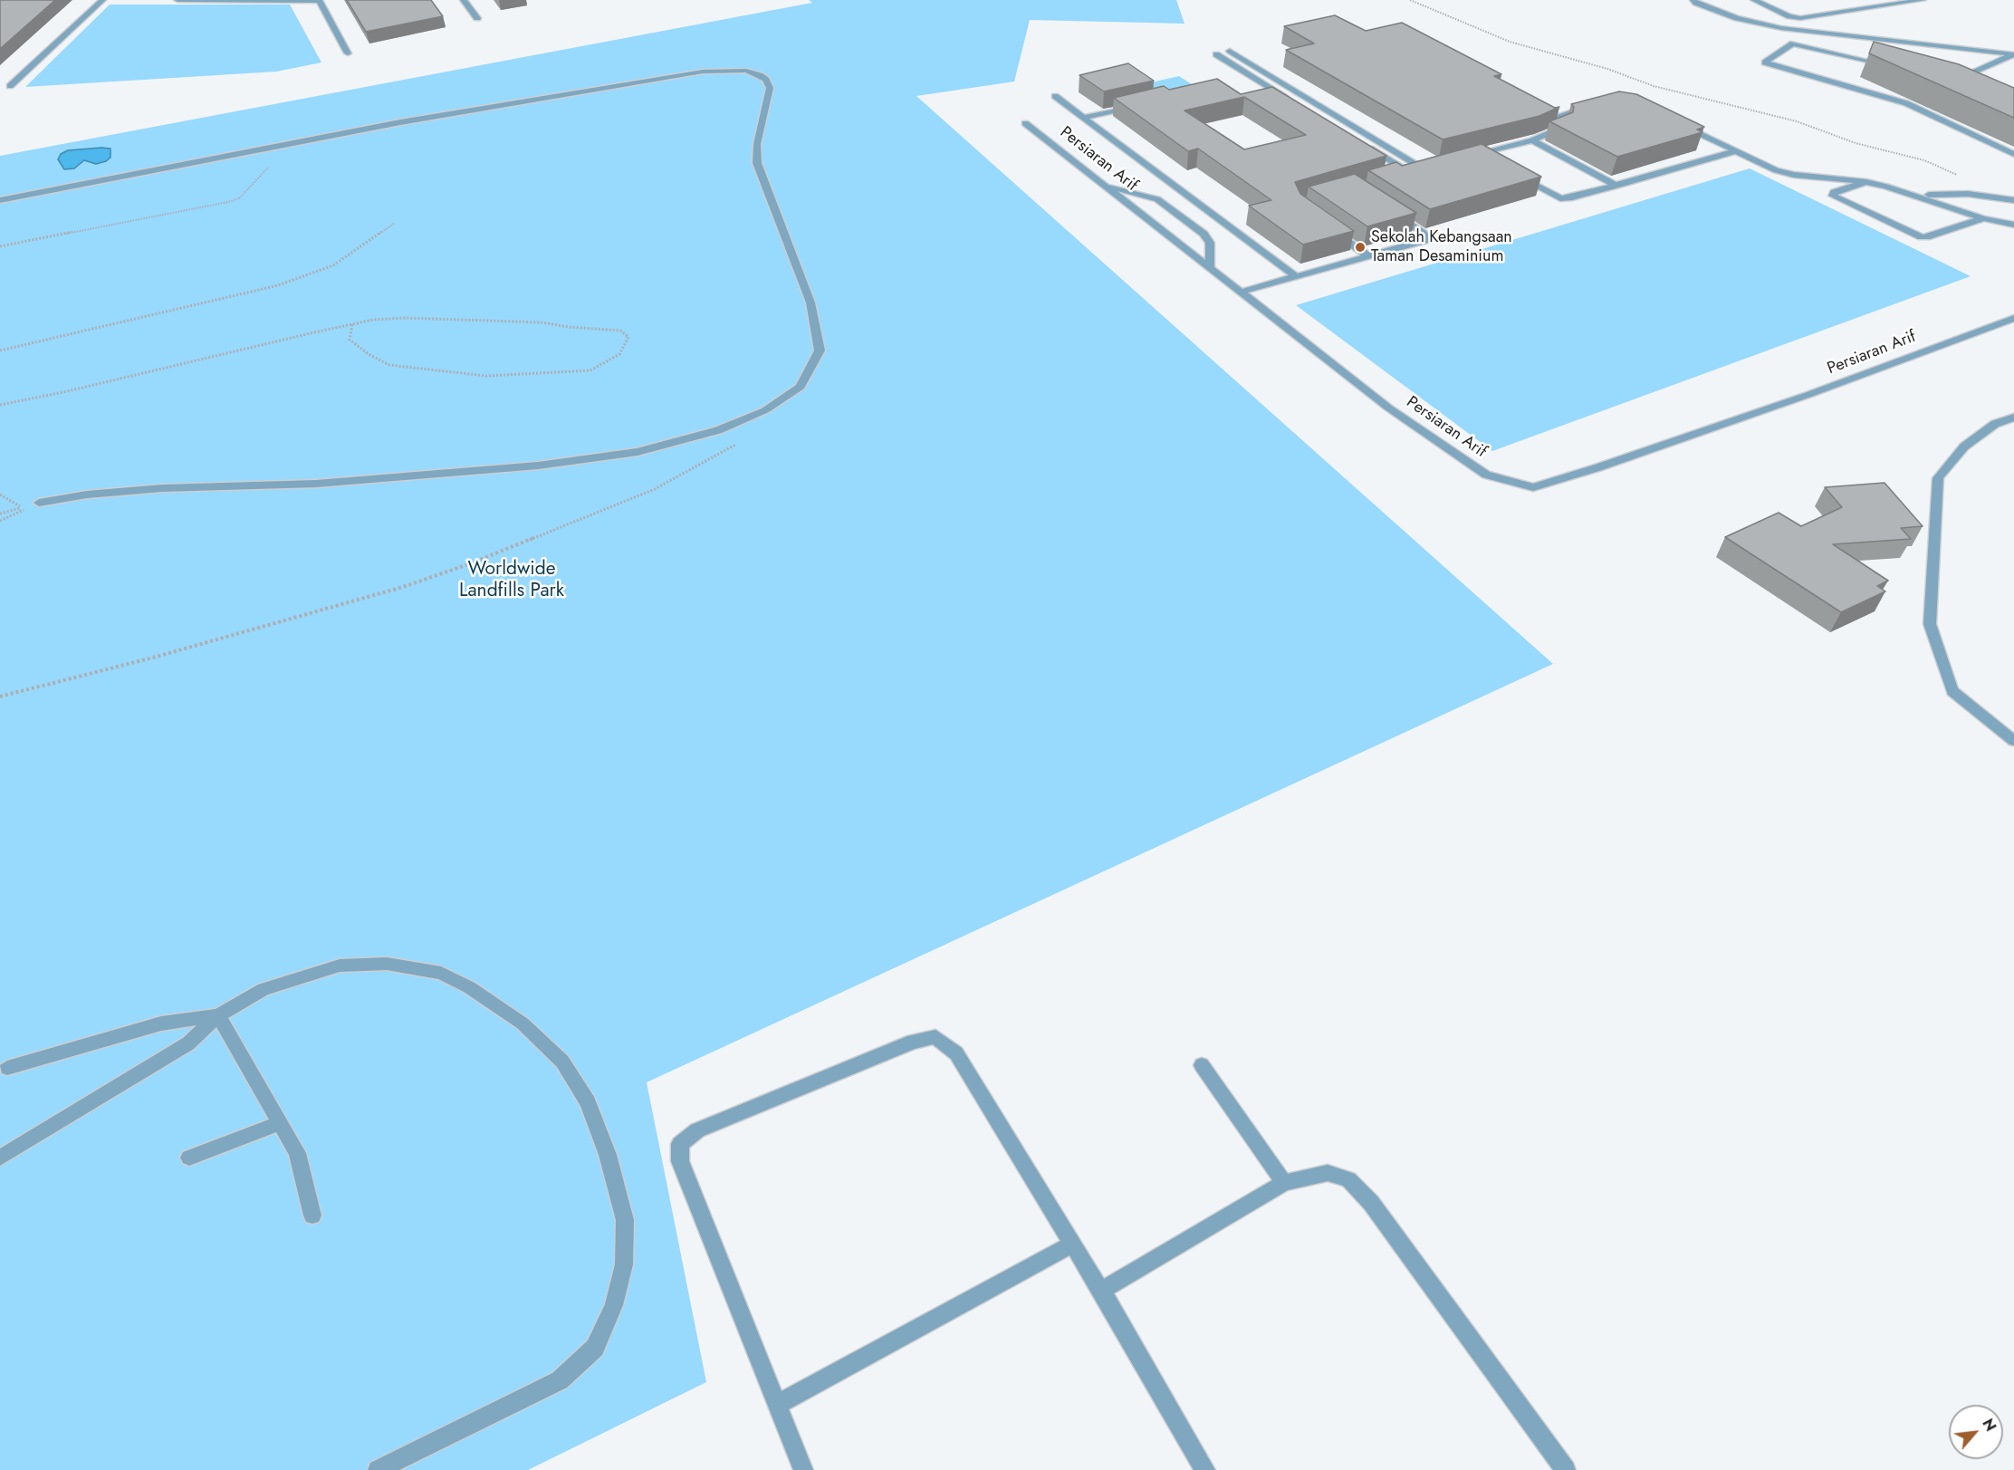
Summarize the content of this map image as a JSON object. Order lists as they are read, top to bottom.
{
  "streets": {
    "street": ["Persiaran Arif"]
  },
  "parks": ["Worldwide Landfills Park"],
  "places": ["Sekolah Kebangsaan Taman Desaminium"],
  "north": "top right"
}
